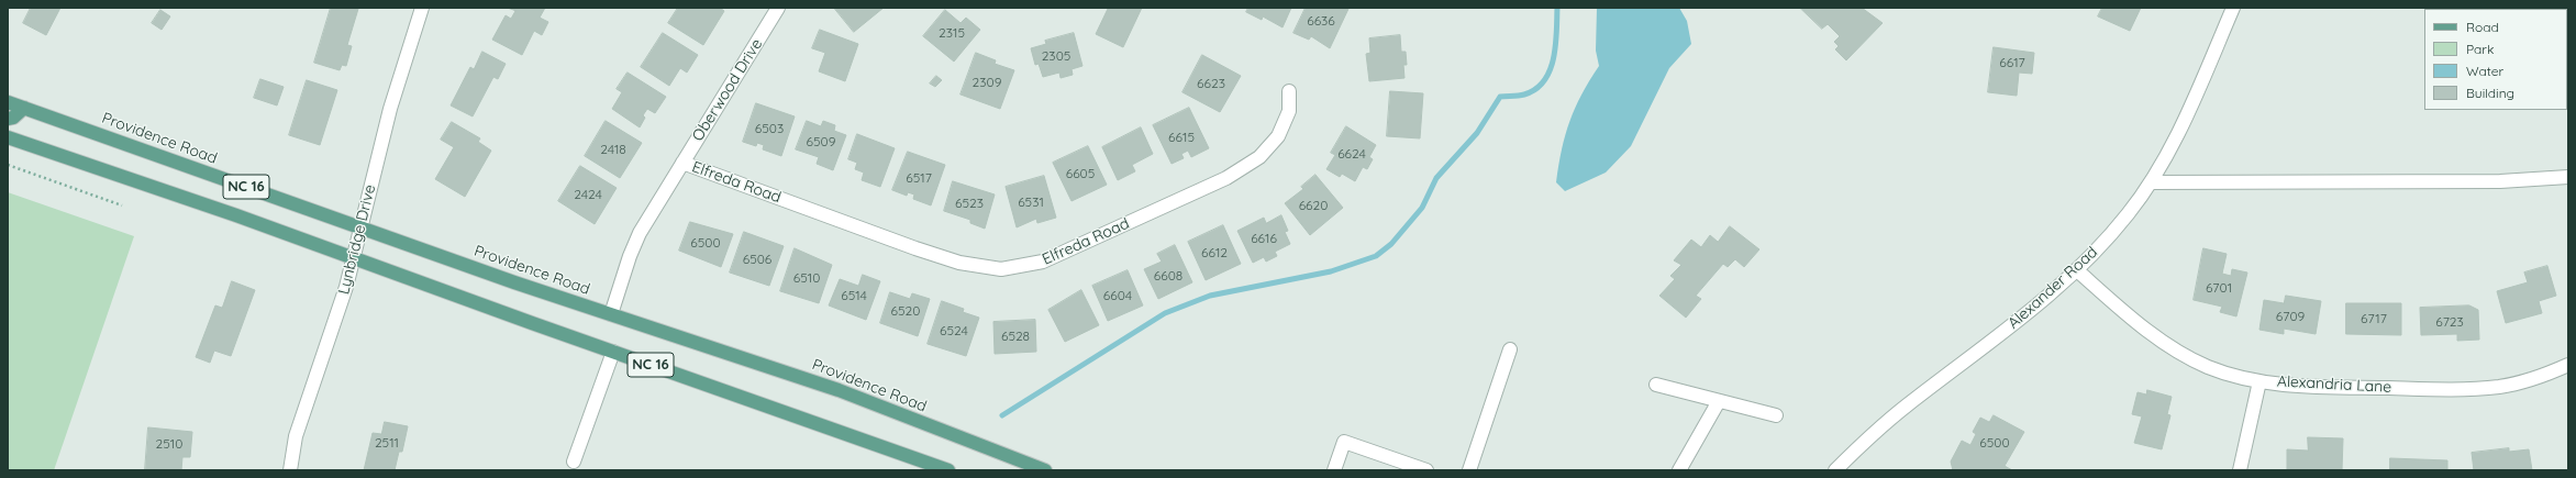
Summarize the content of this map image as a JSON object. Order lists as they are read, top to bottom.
{
  "streets": {
    "main road": ["Providence Road", "NC 16"],
    "street": [
      "Oberwood Drive",
      "Elfreda Road",
      "Lynbridge Drive",
      "Alexander Road",
      "Alexandria Lane"
    ]
  },
  "crossings": [
    ["Oberwood Drive", "Providence Road"],
    ["Oberwood Drive", "Elfreda Road"],
    ["Providence Road", "Lynbridge Drive"],
    ["NC 16", "Lynbridge Drive"],
    ["Alexander Road", "Alexandria Lane"]
  ],
  "house_numbers": [
    "6636",
    "2315",
    "2305",
    "6617",
    "2309",
    "6623",
    "6503",
    "6615",
    "6509",
    "2418",
    "6624",
    "6605",
    "6517",
    "2424",
    "6531",
    "6523",
    "6620",
    "6616",
    "6500",
    "6612",
    "6506",
    "6608",
    "6510",
    "6701",
    "6514",
    "6604",
    "6520",
    "6709",
    "6717",
    "6723",
    "6524",
    "6528",
    "2511",
    "6500",
    "2510"
  ],
  "legend": [
    "Road",
    "Park",
    "Water",
    "Building"
  ]
}
